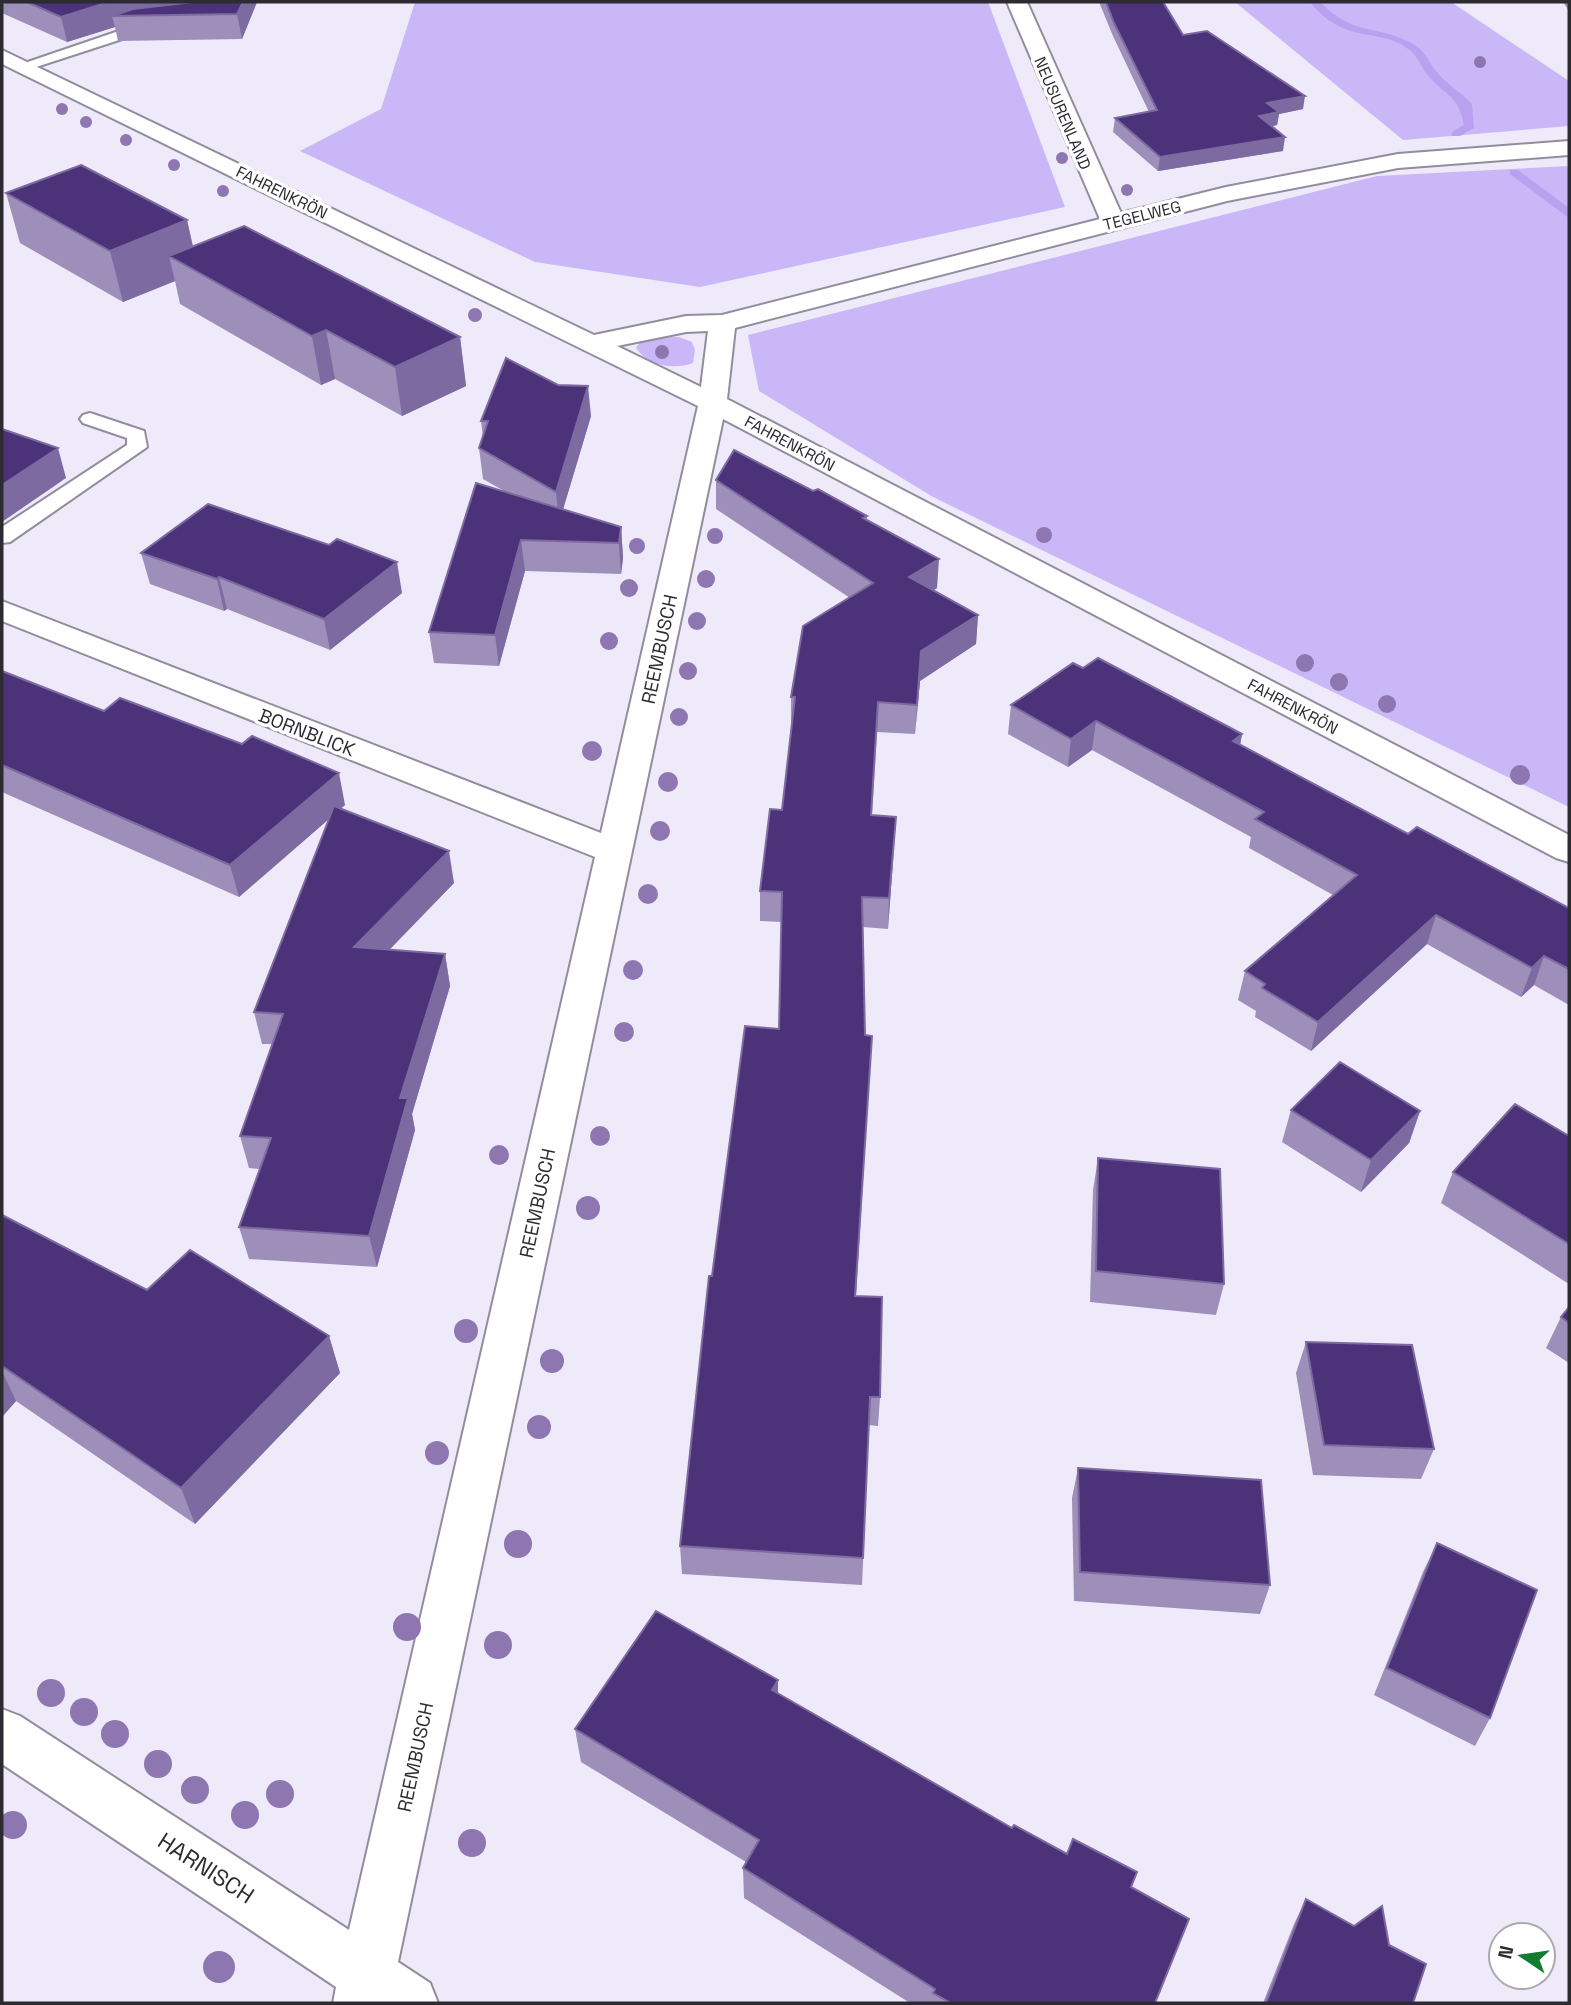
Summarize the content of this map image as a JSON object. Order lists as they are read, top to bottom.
{
  "streets": {
    "street": [
      "NEUSURENLAND",
      "FAHRENKRÖN",
      "TEGELWEG",
      "REEMBUSCH",
      "BORNBLICK",
      "HARNISCH"
    ]
  },
  "crossings": [
    ["NEUSURENLAND", "TEGELWEG"],
    ["FAHRENKRÖN", "TEGELWEG"],
    ["FAHRENKRÖN", "REEMBUSCH"],
    ["REEMBUSCH", "BORNBLICK"],
    ["REEMBUSCH", "HARNISCH"]
  ],
  "north": "left"
}
